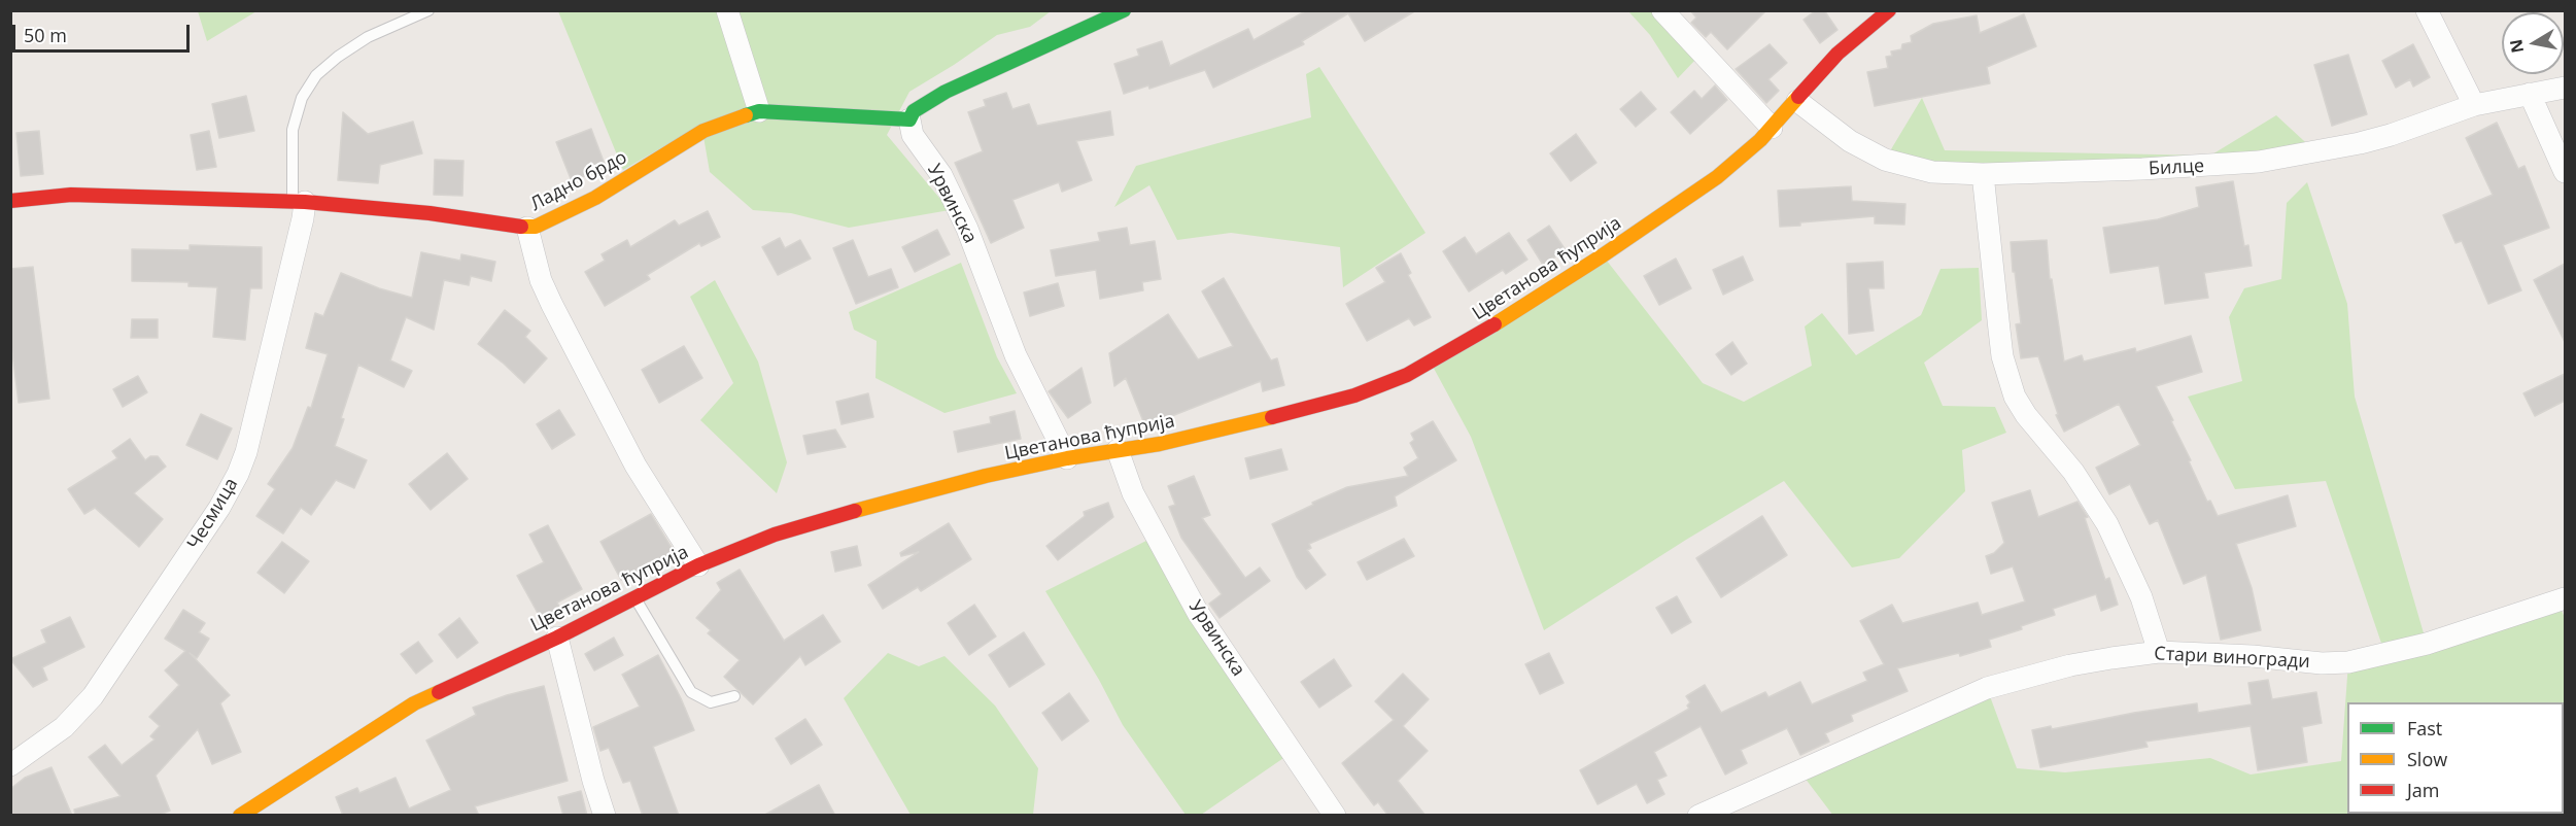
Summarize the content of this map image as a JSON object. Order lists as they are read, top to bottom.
{
  "streets": {
    "street": [
      "Билце",
      "Ладно брдо",
      "Урвинска",
      "Цветанова ћуприја",
      "Чесмица",
      "Стари виногради"
    ]
  },
  "crossings": [
    ["Билце", "Цветанова ћуприја"],
    ["Ладно брдо", "Урвинска"],
    ["Ладно брдо", "Чесмица"],
    ["Урвинска", "Цветанова ћуприја"]
  ],
  "legend": ["Fast", "Slow", "Jam"],
  "scale_bar": "50 m",
  "north": "left"
}
